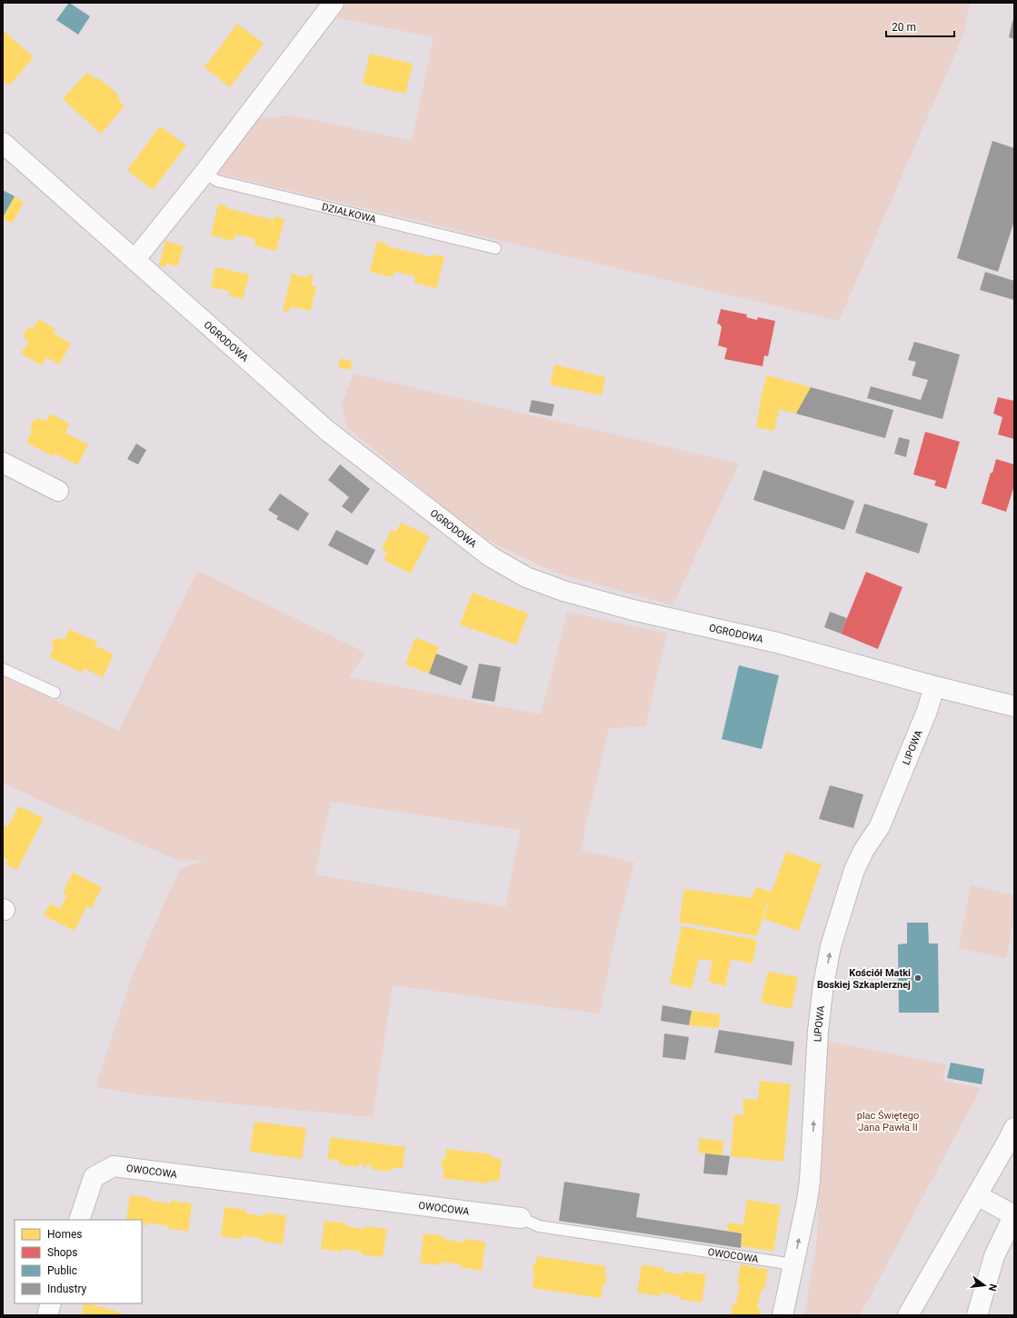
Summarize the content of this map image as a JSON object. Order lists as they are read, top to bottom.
{
  "streets": {
    "street": ["OGRODOWA", "LIPOWA", "OWOCOWA"],
    "lane": ["DZIAŁKOWA"]
  },
  "crossings": [
    ["OGRODOWA", "LIPOWA"],
    ["LIPOWA", "OWOCOWA"]
  ],
  "one_way": ["LIPOWA"],
  "parks": ["plac Świętego Jana Pawła II"],
  "places": ["Kościół Matki Boskiej Szkaplerznej"],
  "legend": [
    "Homes",
    "Shops",
    "Public",
    "Industry"
  ],
  "scale_bar": "20 m",
  "north": "right"
}
